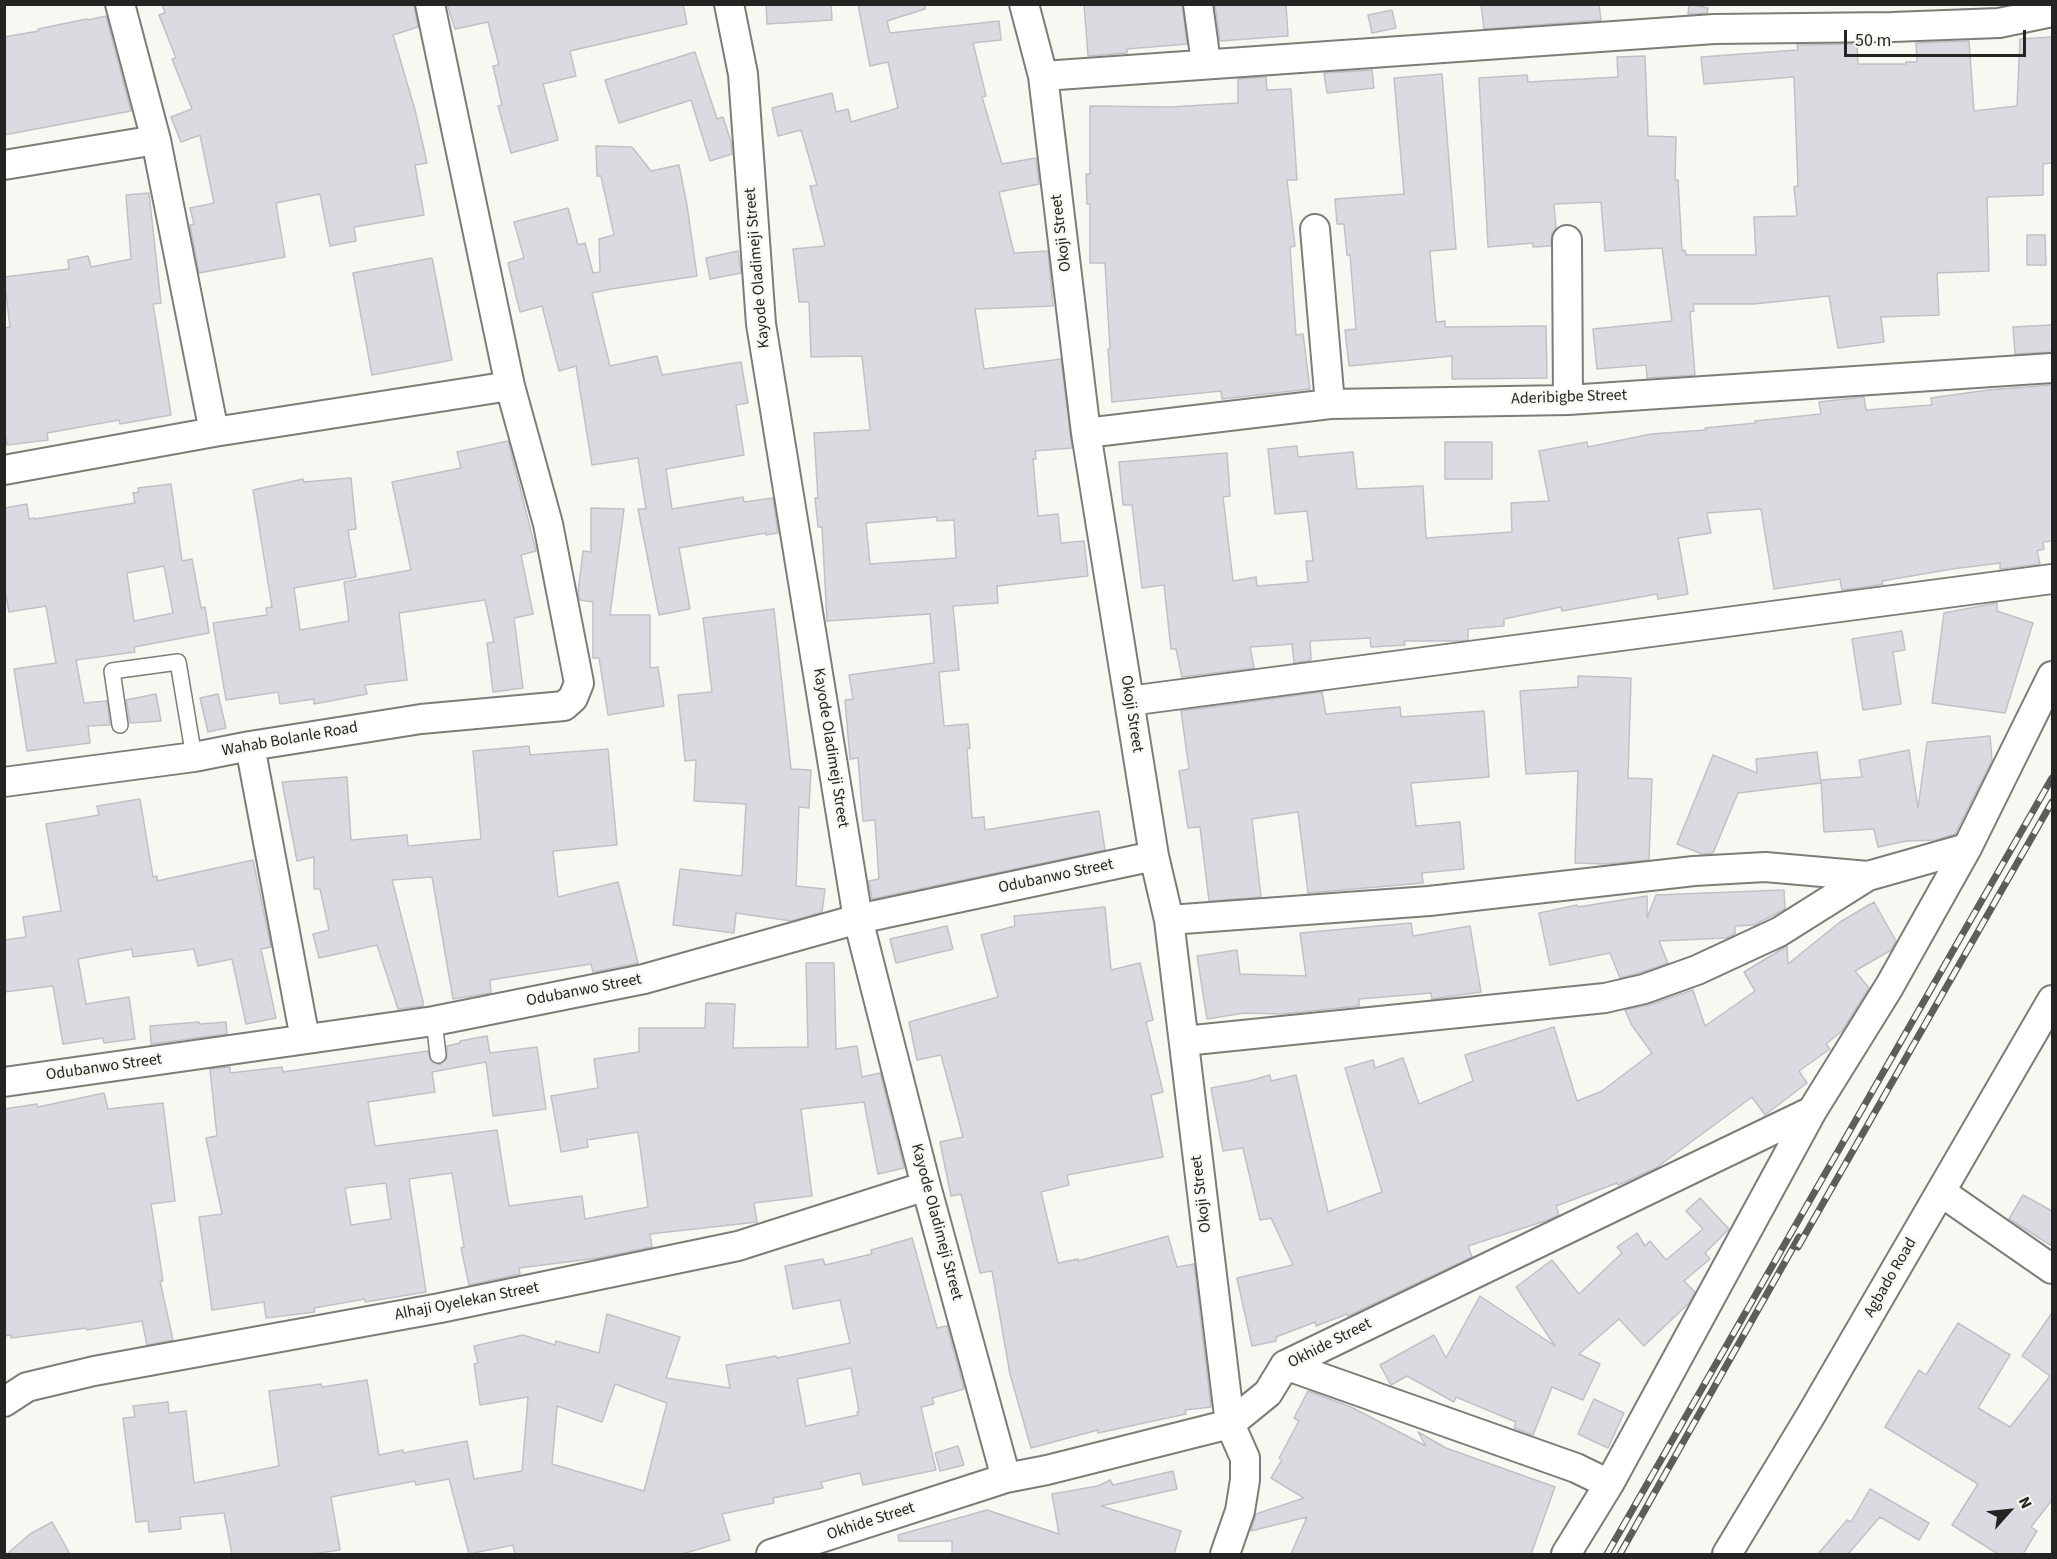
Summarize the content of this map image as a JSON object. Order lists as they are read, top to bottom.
{
  "streets": {
    "street": [
      "Okoji Street",
      "Kayode Oladimeji Street",
      "Aderibigbe Street",
      "Wahab Bolanle Road",
      "Odubanwo Street",
      "Agbado Road",
      "Alhaji Oyelekan Street",
      "Okhide Street"
    ]
  },
  "crossings": [
    ["Okoji Street", "Aderibigbe Street"],
    ["Okoji Street", "Odubanwo Street"],
    ["Okoji Street", "Okhide Street"],
    ["Kayode Oladimeji Street", "Odubanwo Street"],
    ["Kayode Oladimeji Street", "Alhaji Oyelekan Street"],
    ["Kayode Oladimeji Street", "Okhide Street"]
  ],
  "scale_bar": "50 m",
  "north": "top right"
}
